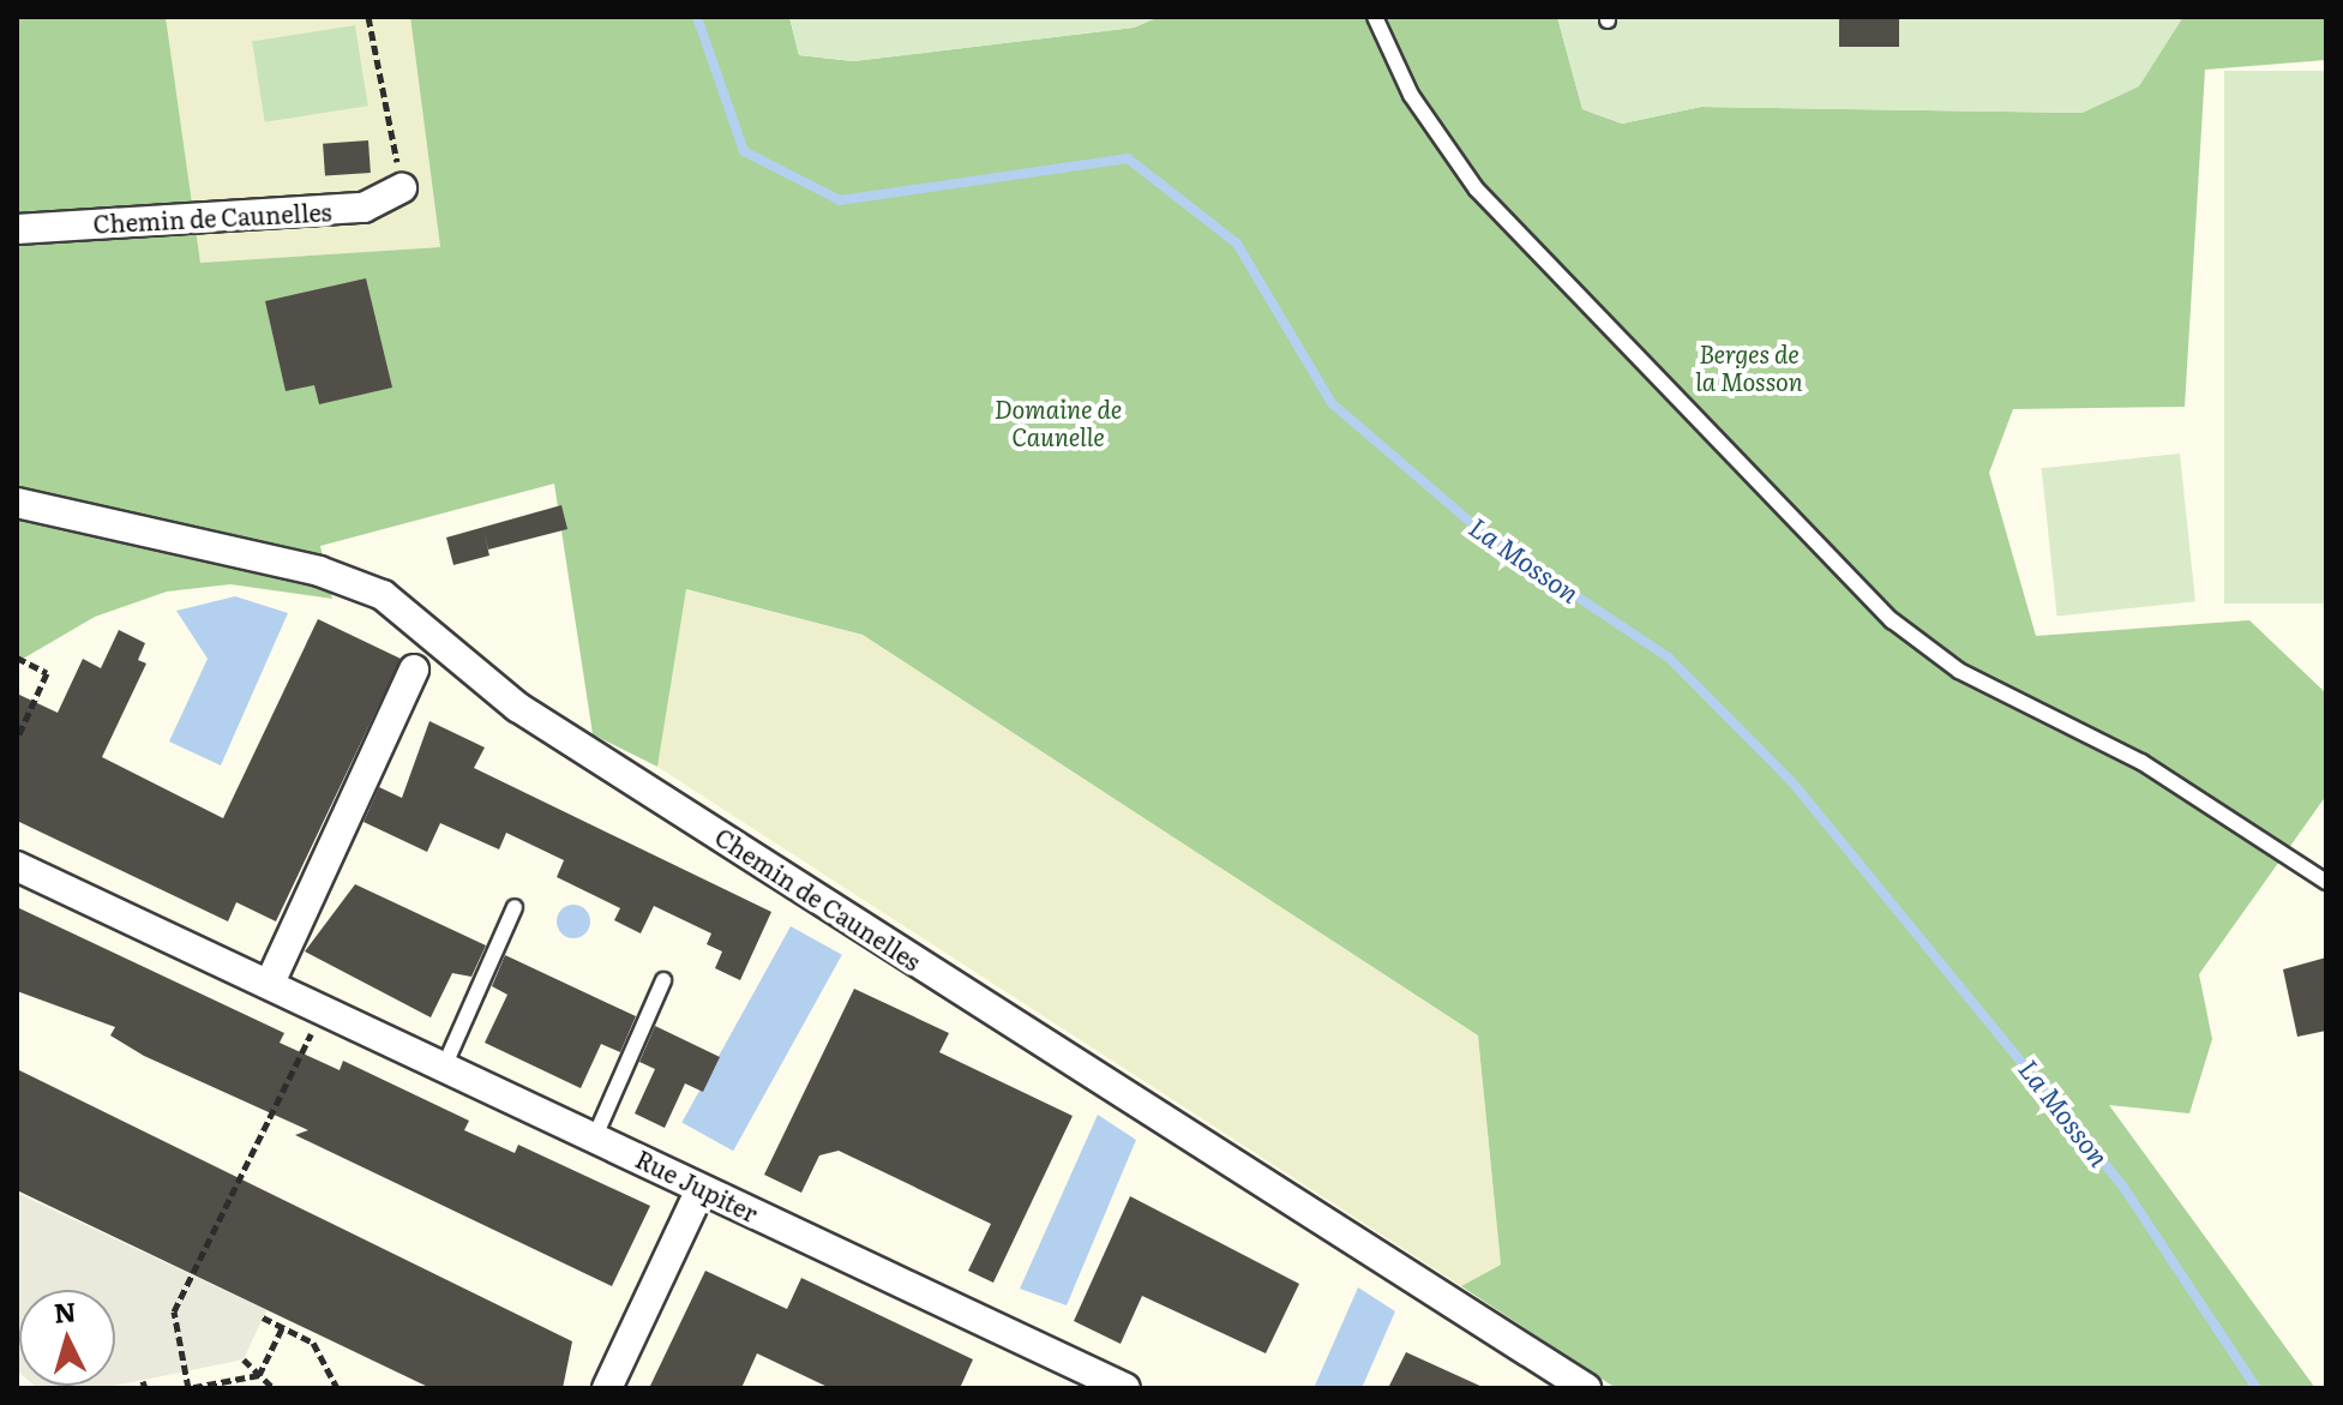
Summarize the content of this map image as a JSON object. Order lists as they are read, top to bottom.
{
  "streets": {
    "street": ["Chemin de Caunelles", "Rue Jupiter"]
  },
  "water": ["La Mosson"],
  "parks": ["Berges de la Mosson", "Domaine de Caunelle"],
  "north": "top"
}
